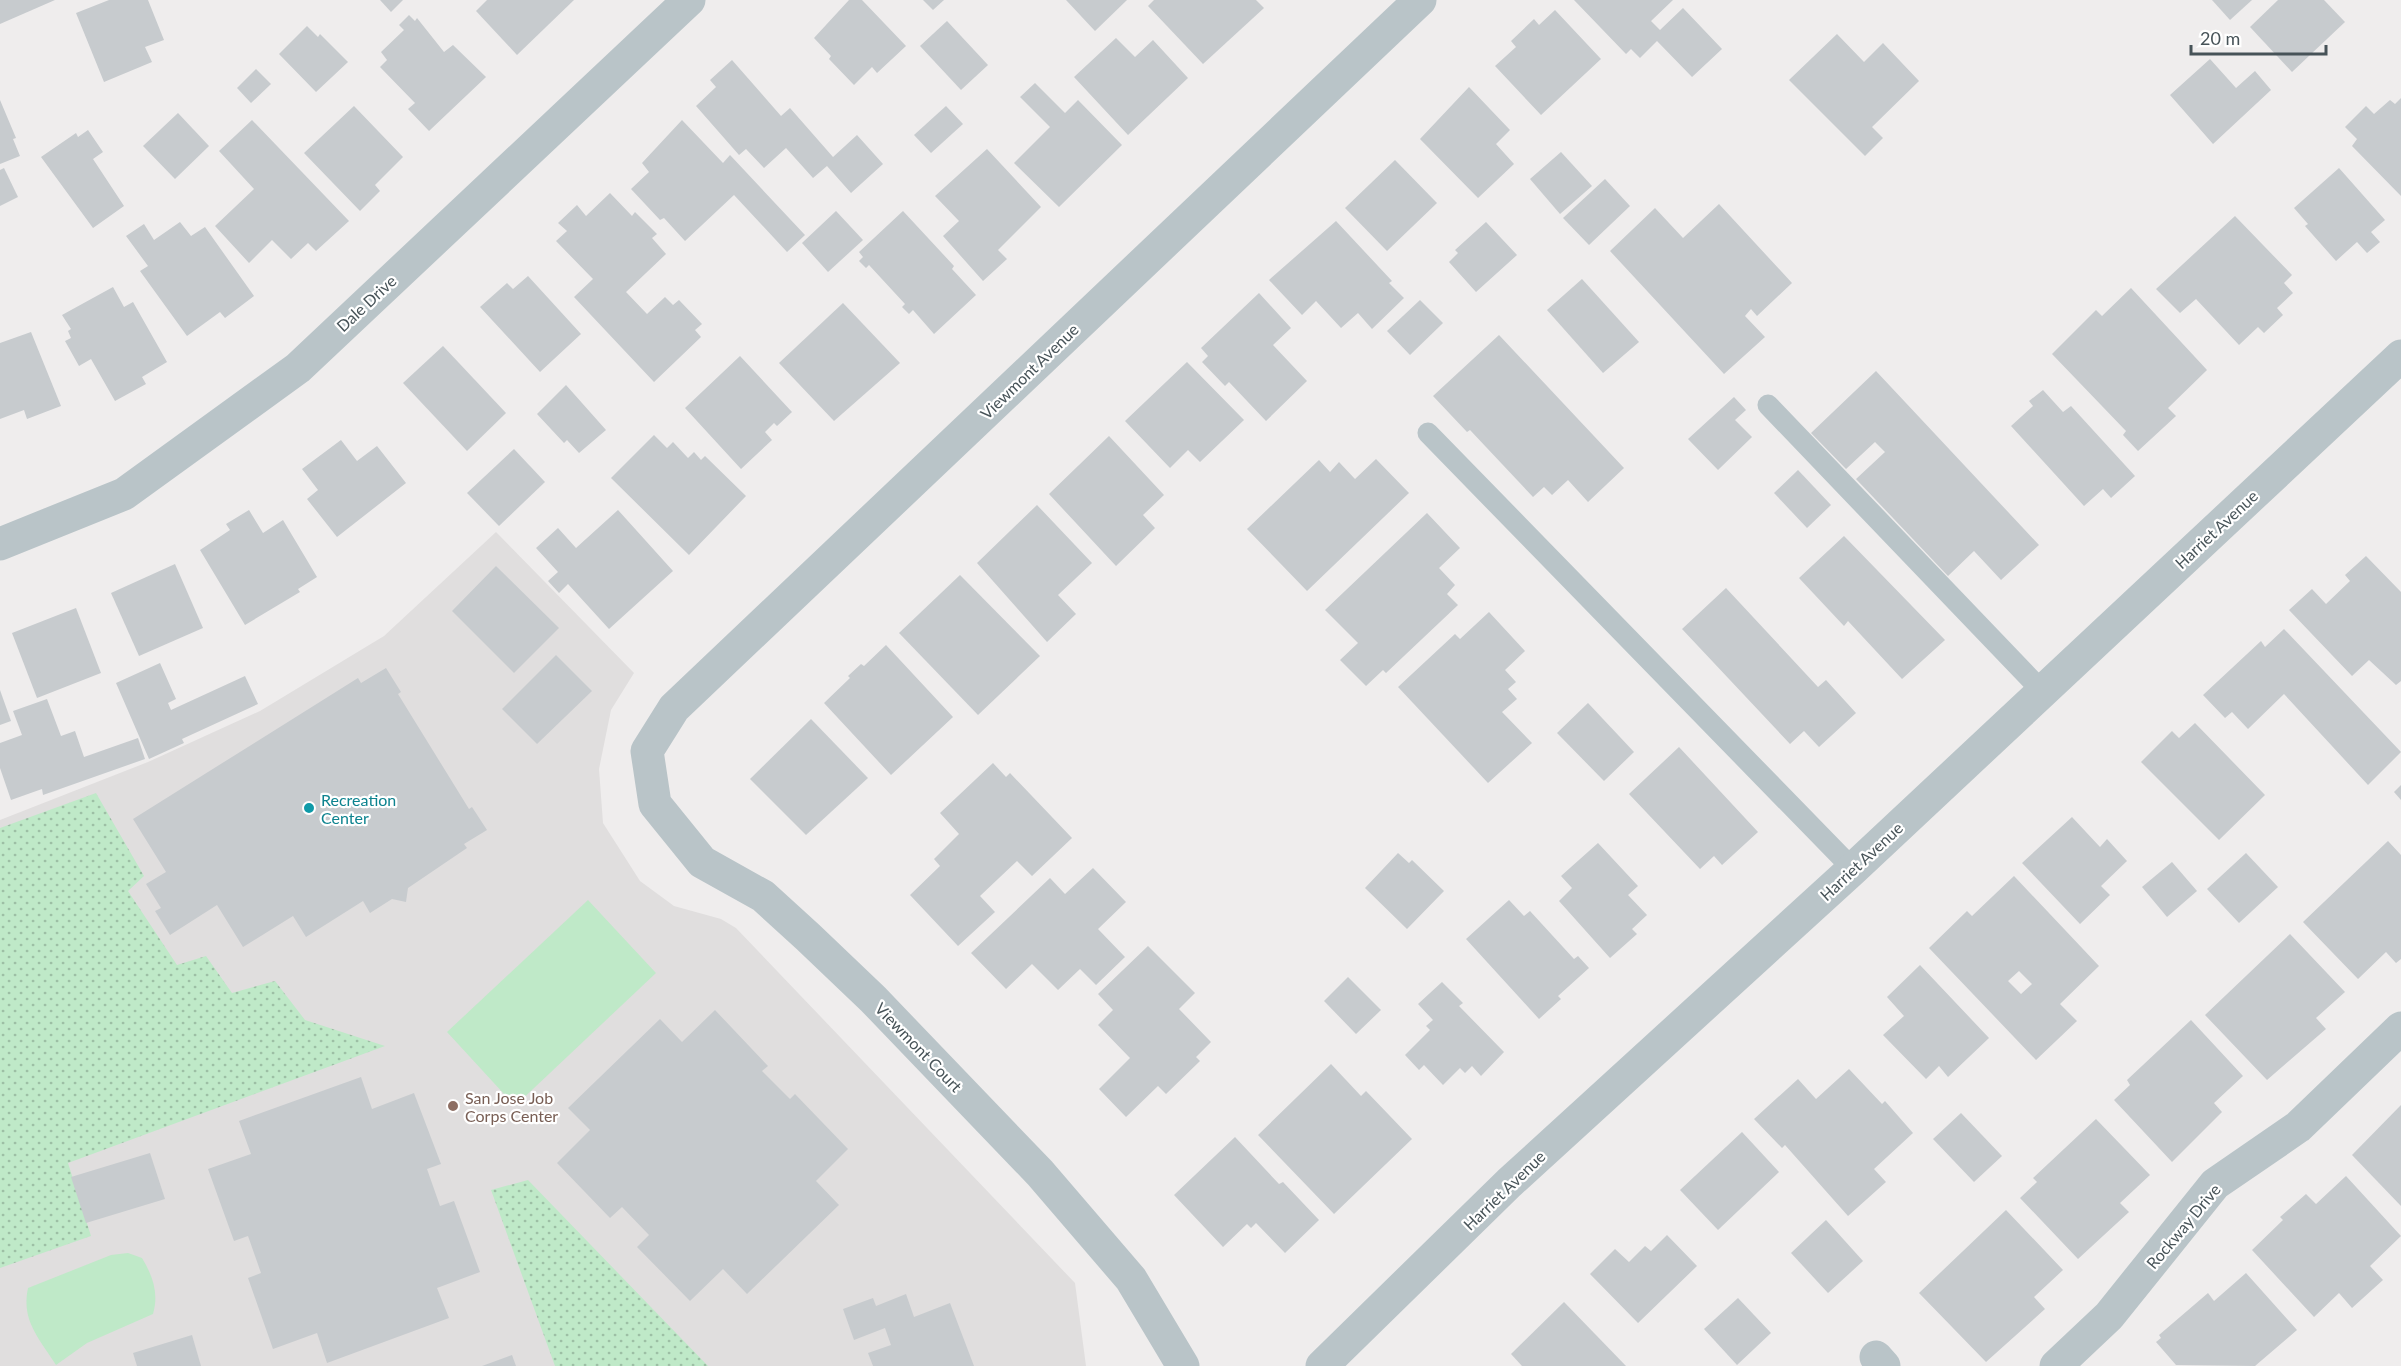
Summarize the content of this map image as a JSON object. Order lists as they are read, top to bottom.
{
  "streets": {
    "street": [
      "Dale Drive",
      "Viewmont Avenue",
      "Harriet Avenue",
      "Viewmont Court",
      "Rockway Drive"
    ]
  },
  "crossings": [
    ["Viewmont Avenue", "Viewmont Court"]
  ],
  "places": ["Recreation Center", "San Jose Job Corps Center"],
  "scale_bar": "20 m"
}
